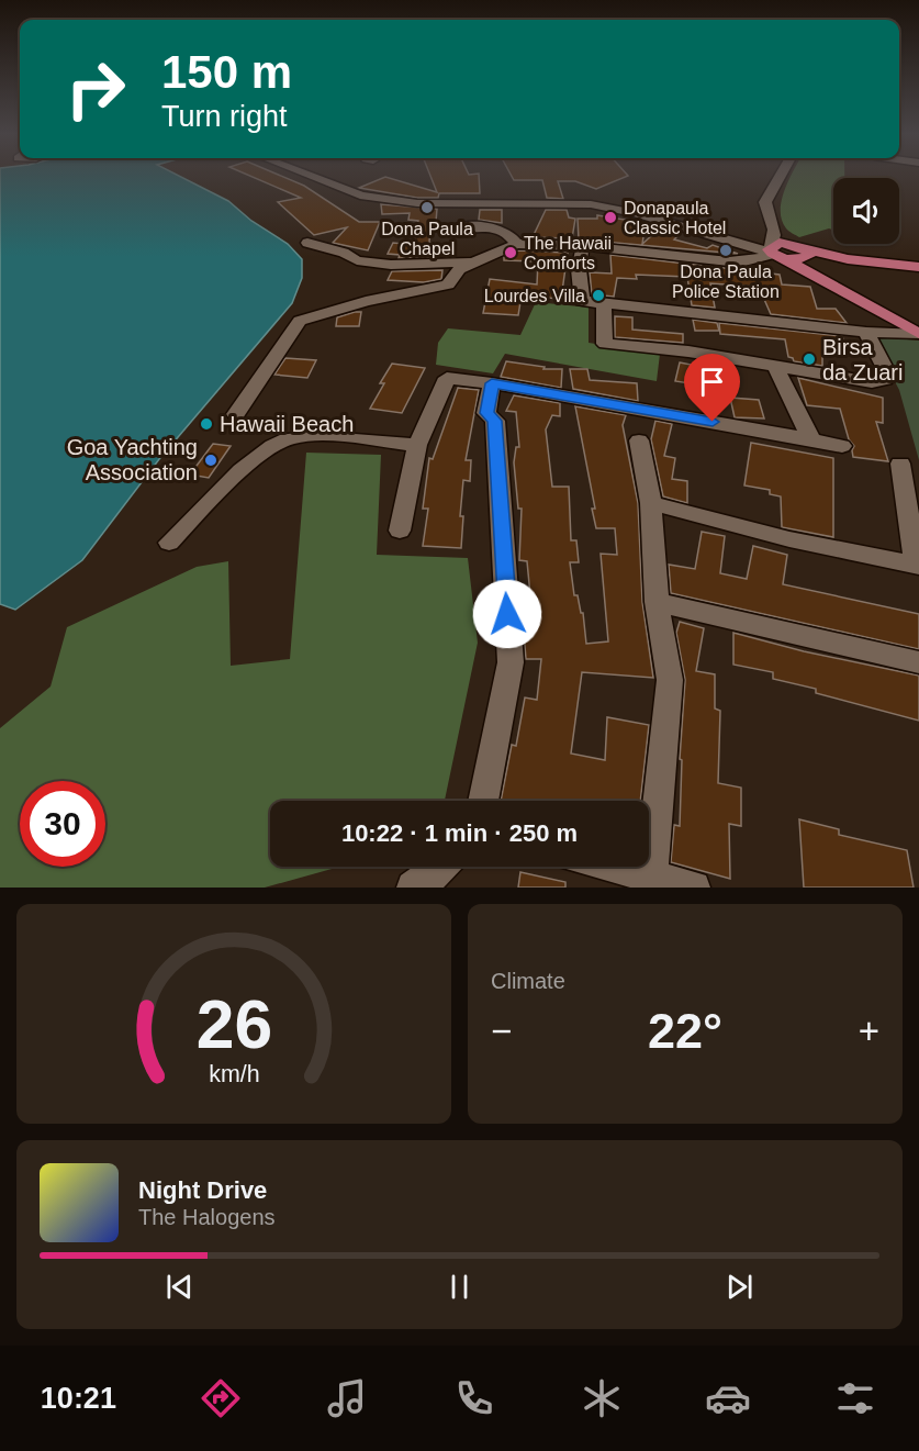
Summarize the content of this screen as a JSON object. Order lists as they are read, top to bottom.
{
  "places": [
    "Dona Paula Chapel",
    "Donapaula Classic Hotel",
    "Dona Paula Police Station",
    "The Hawaii Comforts",
    "Lourdes Villa",
    "Birsa da Zuari",
    "Hawaii Beach",
    "Goa Yachting Association"
  ],
  "page": {
    "turn": ["150 m", "Turn right"],
    "limit": "30",
    "trip": "10:22 · 1 min · 250 m",
    "tile": "Climate",
    "heat": ["−", "22°", "+"],
    "song": ["Night Drive", "The Halogens"],
    "tabs": "10:21",
    "gauge": ["26", "km/h"]
  }
}
